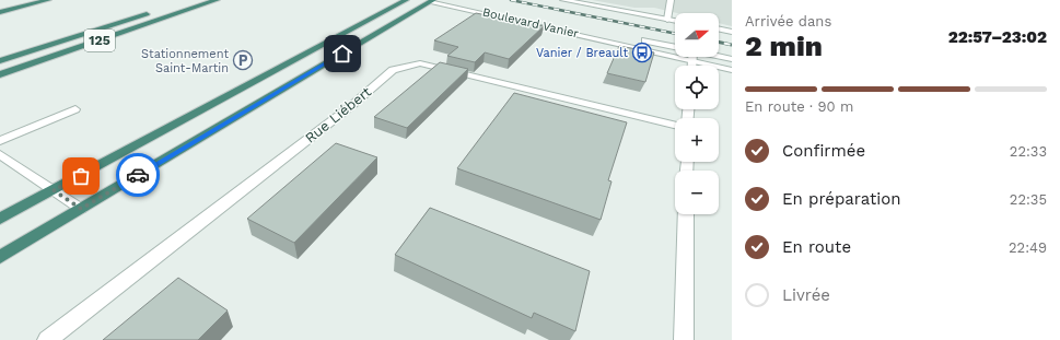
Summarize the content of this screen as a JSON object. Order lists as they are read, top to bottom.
{
  "streets": {
    "highway": ["125"],
    "street": ["Boulevard Vanier", "Rue Liébert"]
  },
  "places": {
    "bus stop": ["Vanier / Breault"],
    "parking": ["Stationnement Saint-Martin"]
  },
  "north": "right",
  "page": {
    "heading": ["2 min", "Arrivée dans", "22:57–23:02"],
    "map_buttons": ["+", "−"],
    "bar": "En route · 90 m",
    "list": [
      ["Confirmée", "22:33"],
      ["En préparation", "22:35"],
      ["En route", "22:49"],
      "Livrée"
    ]
  }
}
